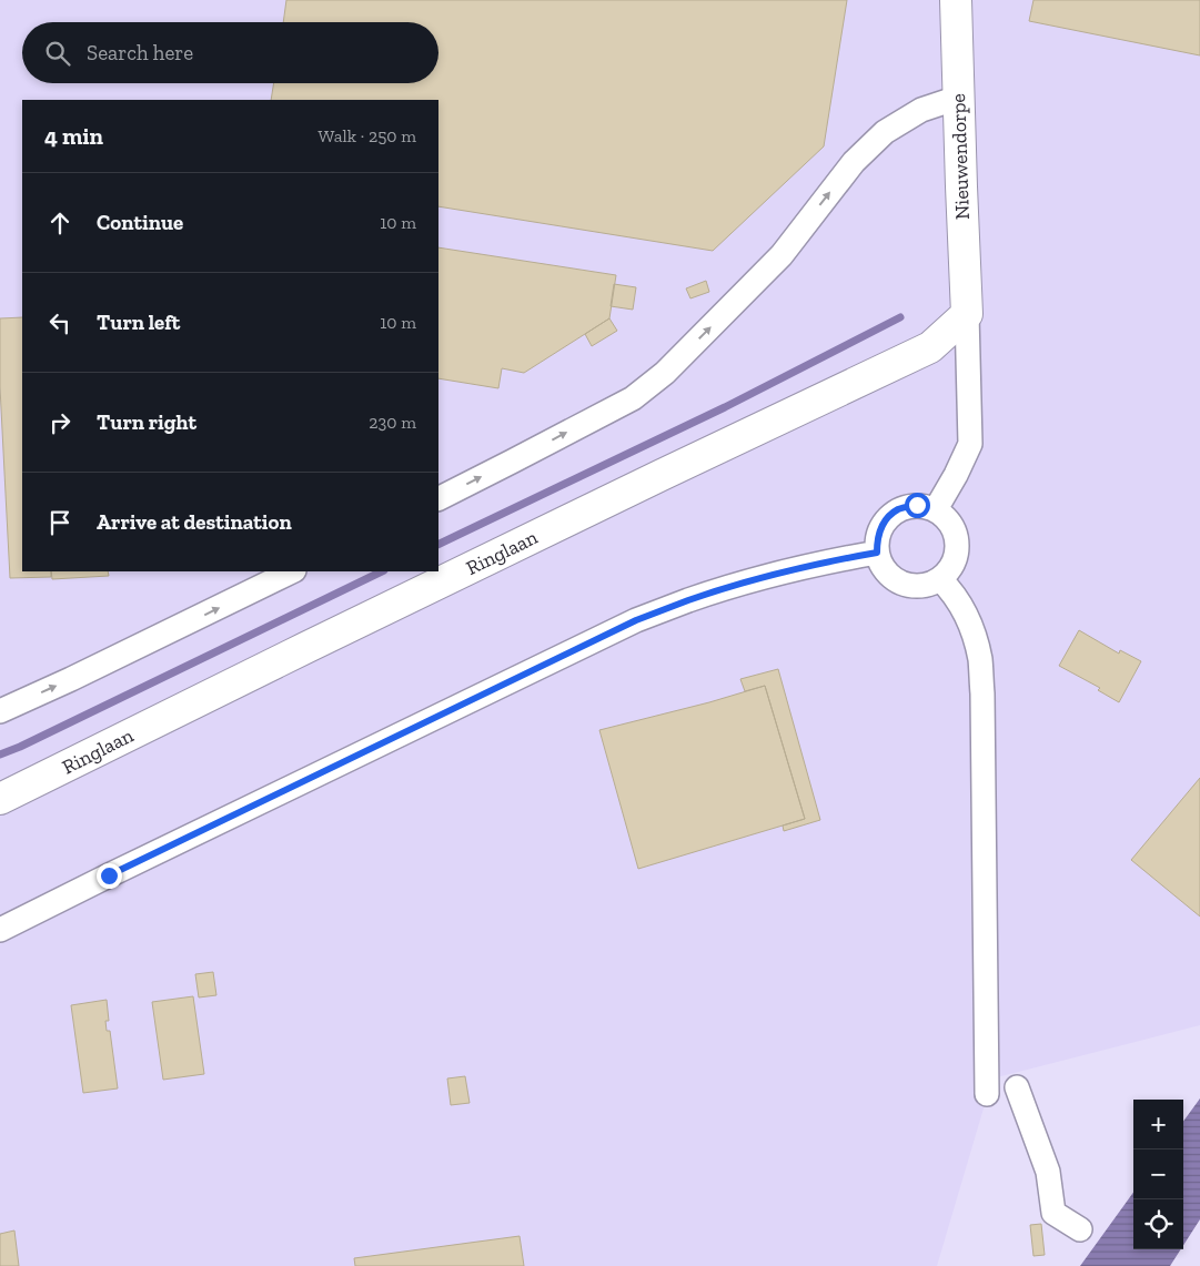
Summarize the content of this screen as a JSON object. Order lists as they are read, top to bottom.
{
  "streets": {
    "main road": ["Nieuwendorpe", "Ringlaan"]
  },
  "crossings": [
    ["Nieuwendorpe", "Ringlaan"]
  ],
  "page": {
    "search": "Search here",
    "heading": ["4 min", "Walk · 250 m"],
    "list": [
      ["Continue", "10 m"],
      ["Turn left", "10 m"],
      ["Turn right", "230 m"],
      "Arrive at destination"
    ],
    "map_buttons": ["+", "−"]
  }
}
